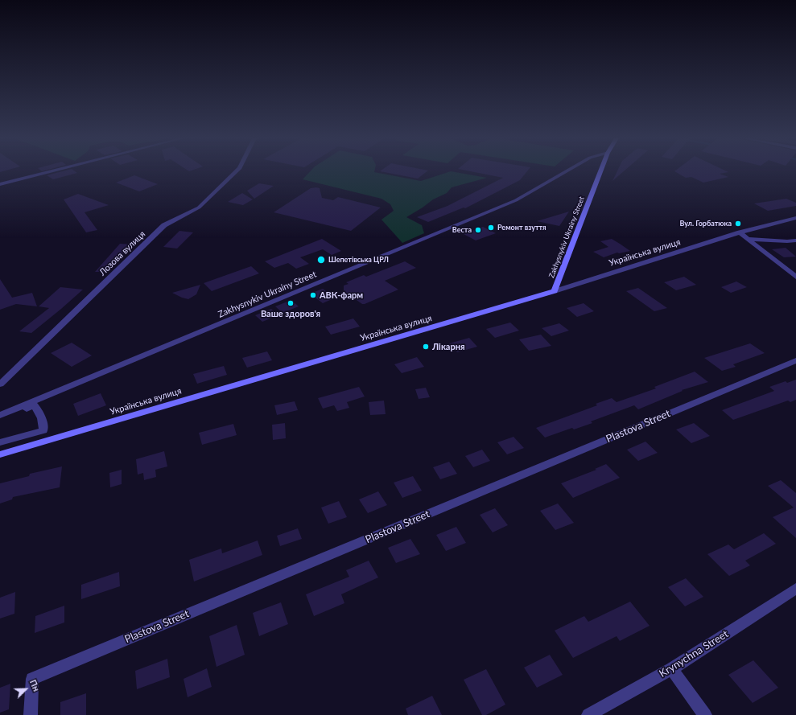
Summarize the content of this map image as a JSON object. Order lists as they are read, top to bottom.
{
  "streets": {
    "main road": ["Zakhysnykiv Ukrainy Street", "Українська вулиця"],
    "street": ["Лозова вулиця", "Plastova Street", "Krynychna Street"]
  },
  "crossings": [
    ["Zakhysnykiv Ukrainy Street", "Українська вулиця"]
  ],
  "places": [
    "Вул. Горбатюка",
    "Ремонт взуття",
    "Веста",
    "Шепетівська ЦРЛ",
    "АВК-фарм",
    "Ваше здоров'я",
    "Лікарня"
  ],
  "north": "top right"
}
